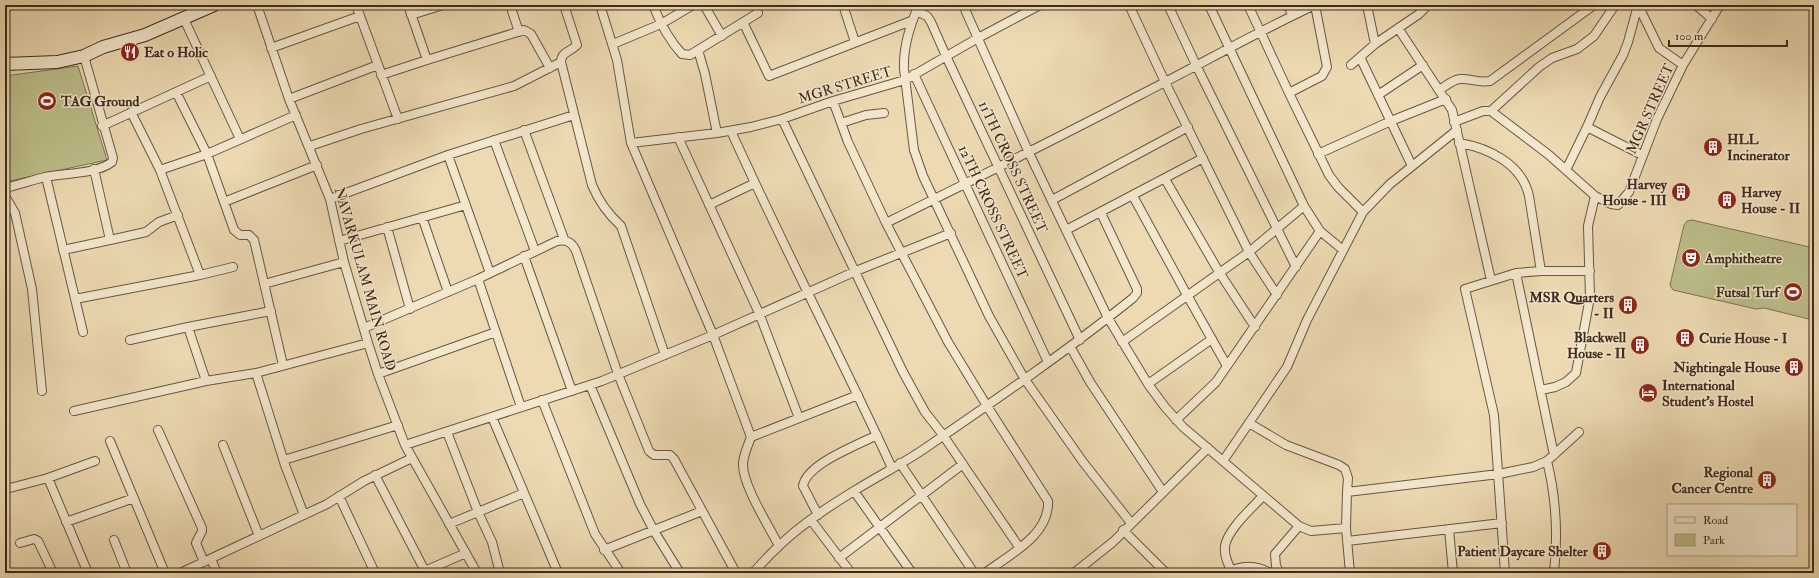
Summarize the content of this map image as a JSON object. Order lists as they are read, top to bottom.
{
  "streets": {
    "street": [
      "MGR STREET",
      "11TH CROSS STREET",
      "12TH CROSS STREET",
      "NAVARKULAM MAIN ROAD"
    ]
  },
  "crossings": [
    ["MGR STREET", "11TH CROSS STREET"]
  ],
  "places": {
    "restaurant": ["Eat o Holic"],
    "sports": ["TAG Ground", "Futsal Turf"],
    "building": [
      "HLL Incinerator",
      "Harvey House - III",
      "Harvey House - II",
      "MSR Quarters - II",
      "Curie House - I",
      "Blackwell House - II",
      "Nightingale House",
      "Regional Cancer Centre",
      "Patient Daycare Shelter"
    ],
    "theatre": ["Amphitheatre"],
    "hotel": ["International Student's Hostel"]
  },
  "legend": ["Road", "Park"],
  "scale_bar": "100 m"
}
